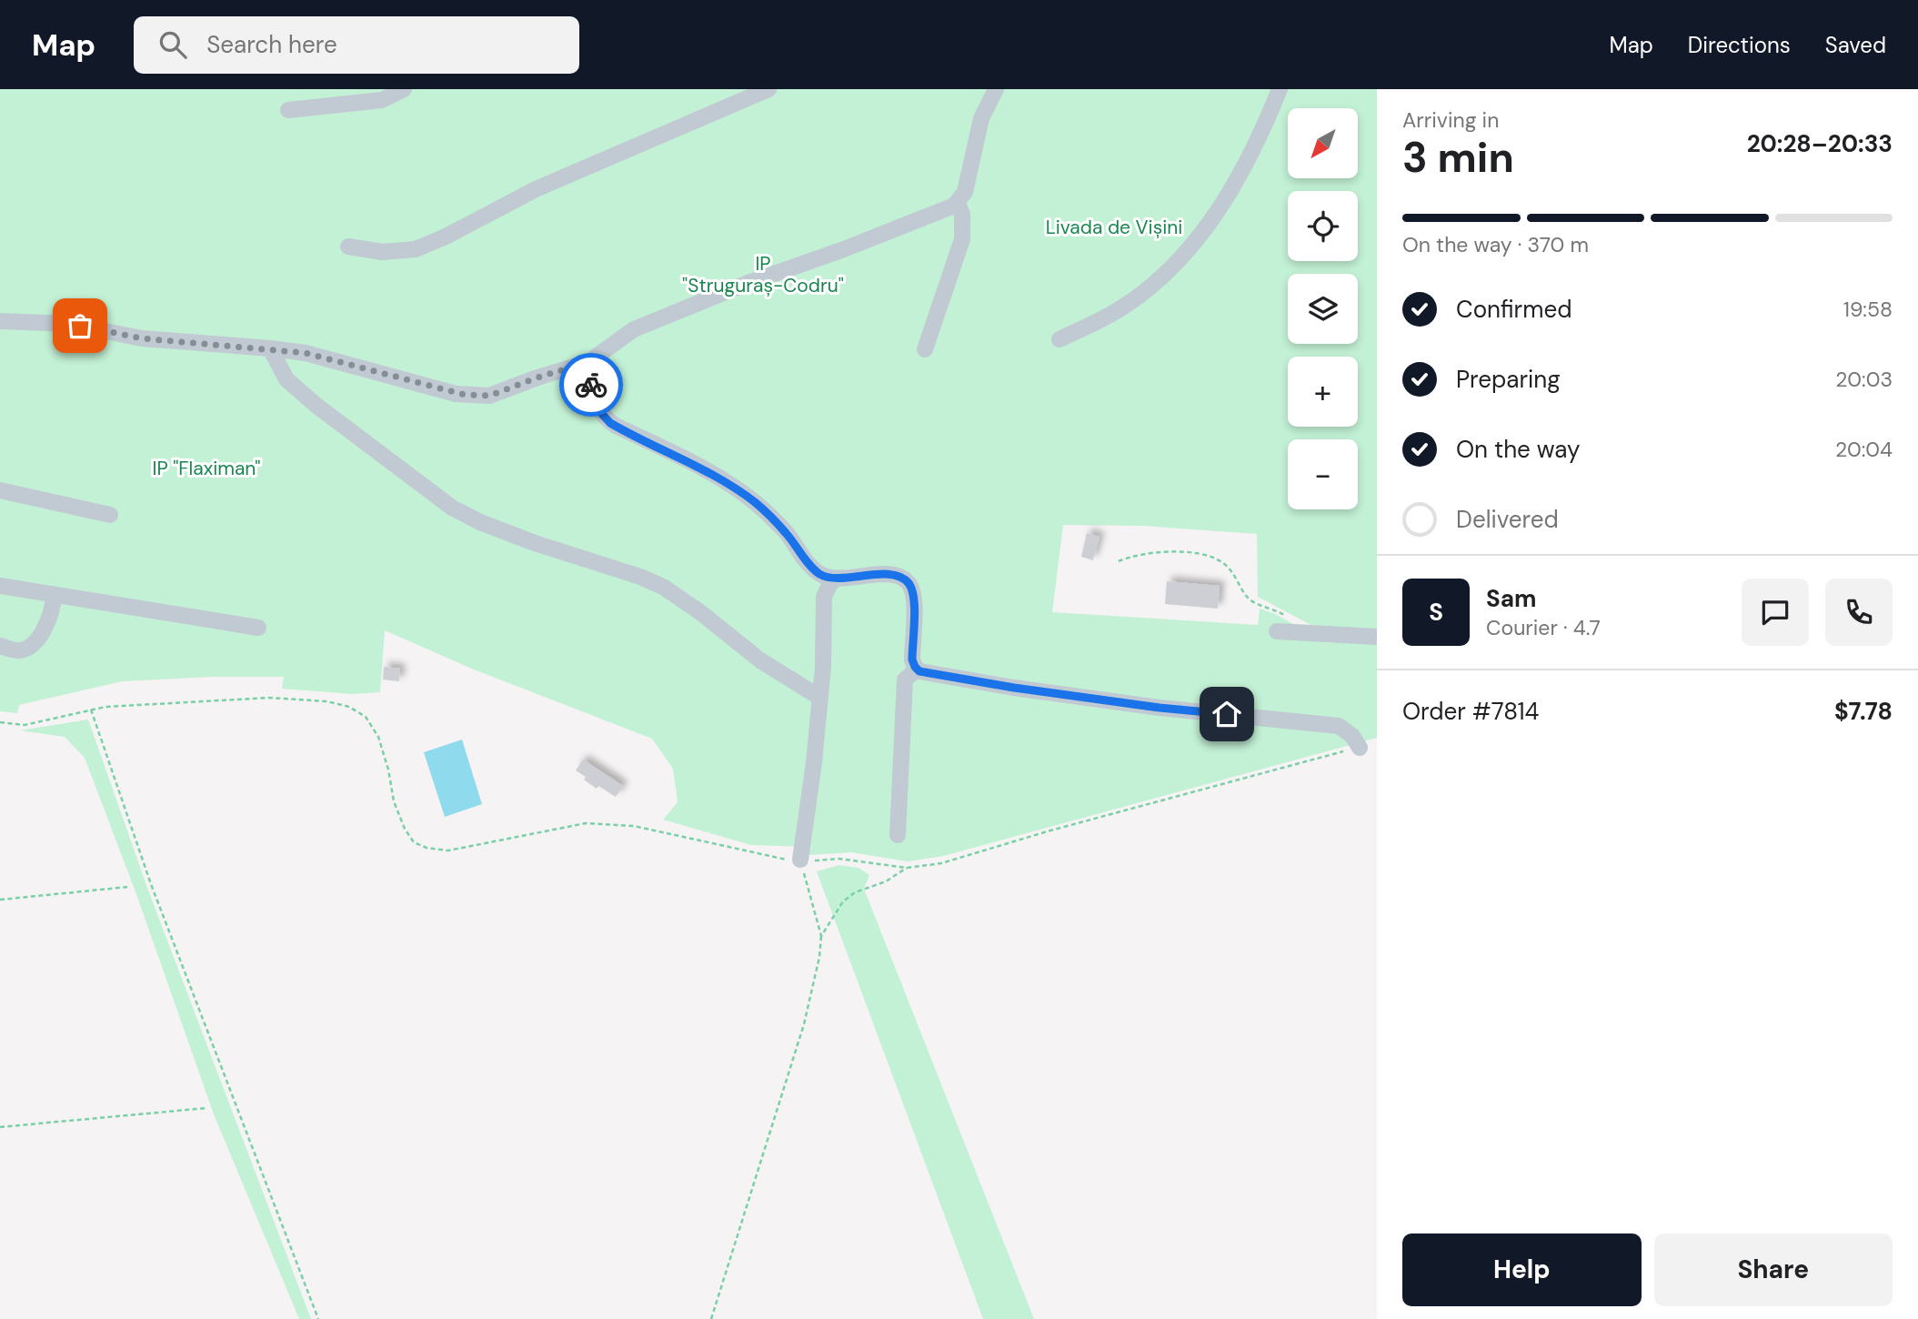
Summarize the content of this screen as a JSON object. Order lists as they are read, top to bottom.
{
  "parks": ["Livada de Vișini", "IP \"Struguraș-Codru\"", "IP \"Flaximan\""],
  "north": "bottom left",
  "page": {
    "header": "Map",
    "search": "Search here",
    "nav": ["Map", "Directions", "Saved"],
    "heading": ["3 min", "Arriving in", "20:28–20:33"],
    "panel": [
      "Sam",
      "Courier · 4.7",
      "Order #7814",
      "$7.78"
    ],
    "map_buttons": ["+", "−"],
    "bar": "On the way · 370 m",
    "list": [
      ["Confirmed", "19:58"],
      ["Preparing", "20:03"],
      ["On the way", "20:04"],
      "Delivered"
    ],
    "round": "S",
    "buttons": ["Help", "Share"]
  }
}
